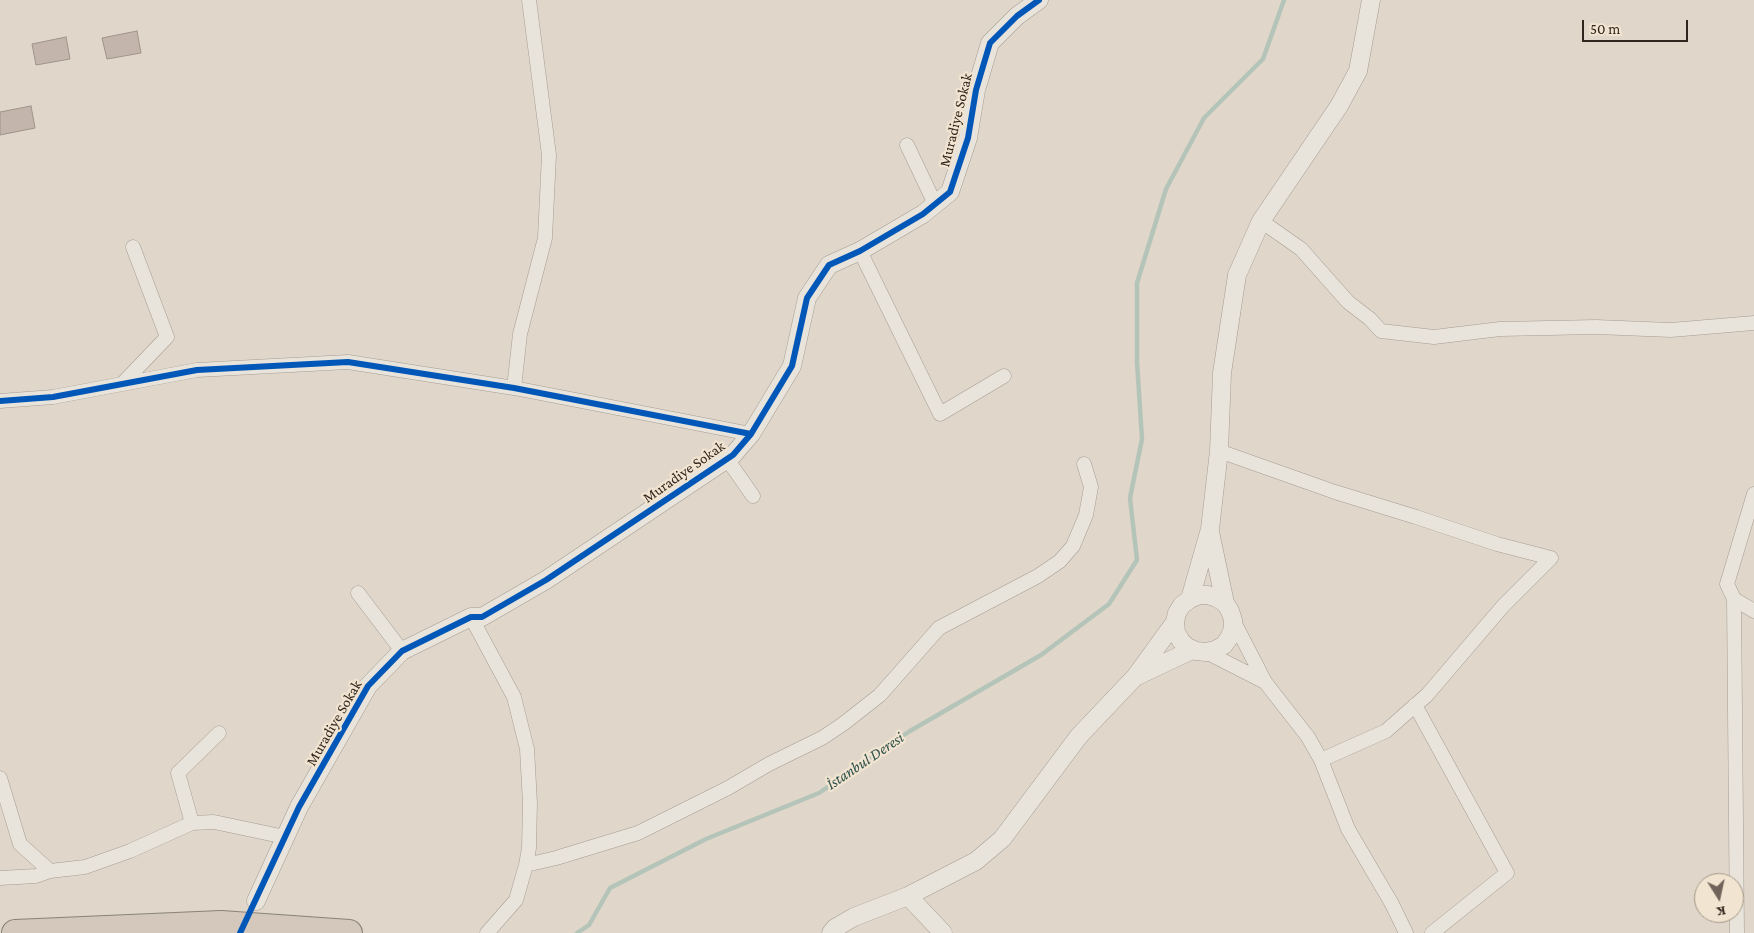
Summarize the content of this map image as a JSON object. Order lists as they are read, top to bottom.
{
  "streets": {
    "street": ["Muradiye Sokak"]
  },
  "water": ["İstanbul Deresi"],
  "scale_bar": "50 m",
  "north": "bottom"
}
